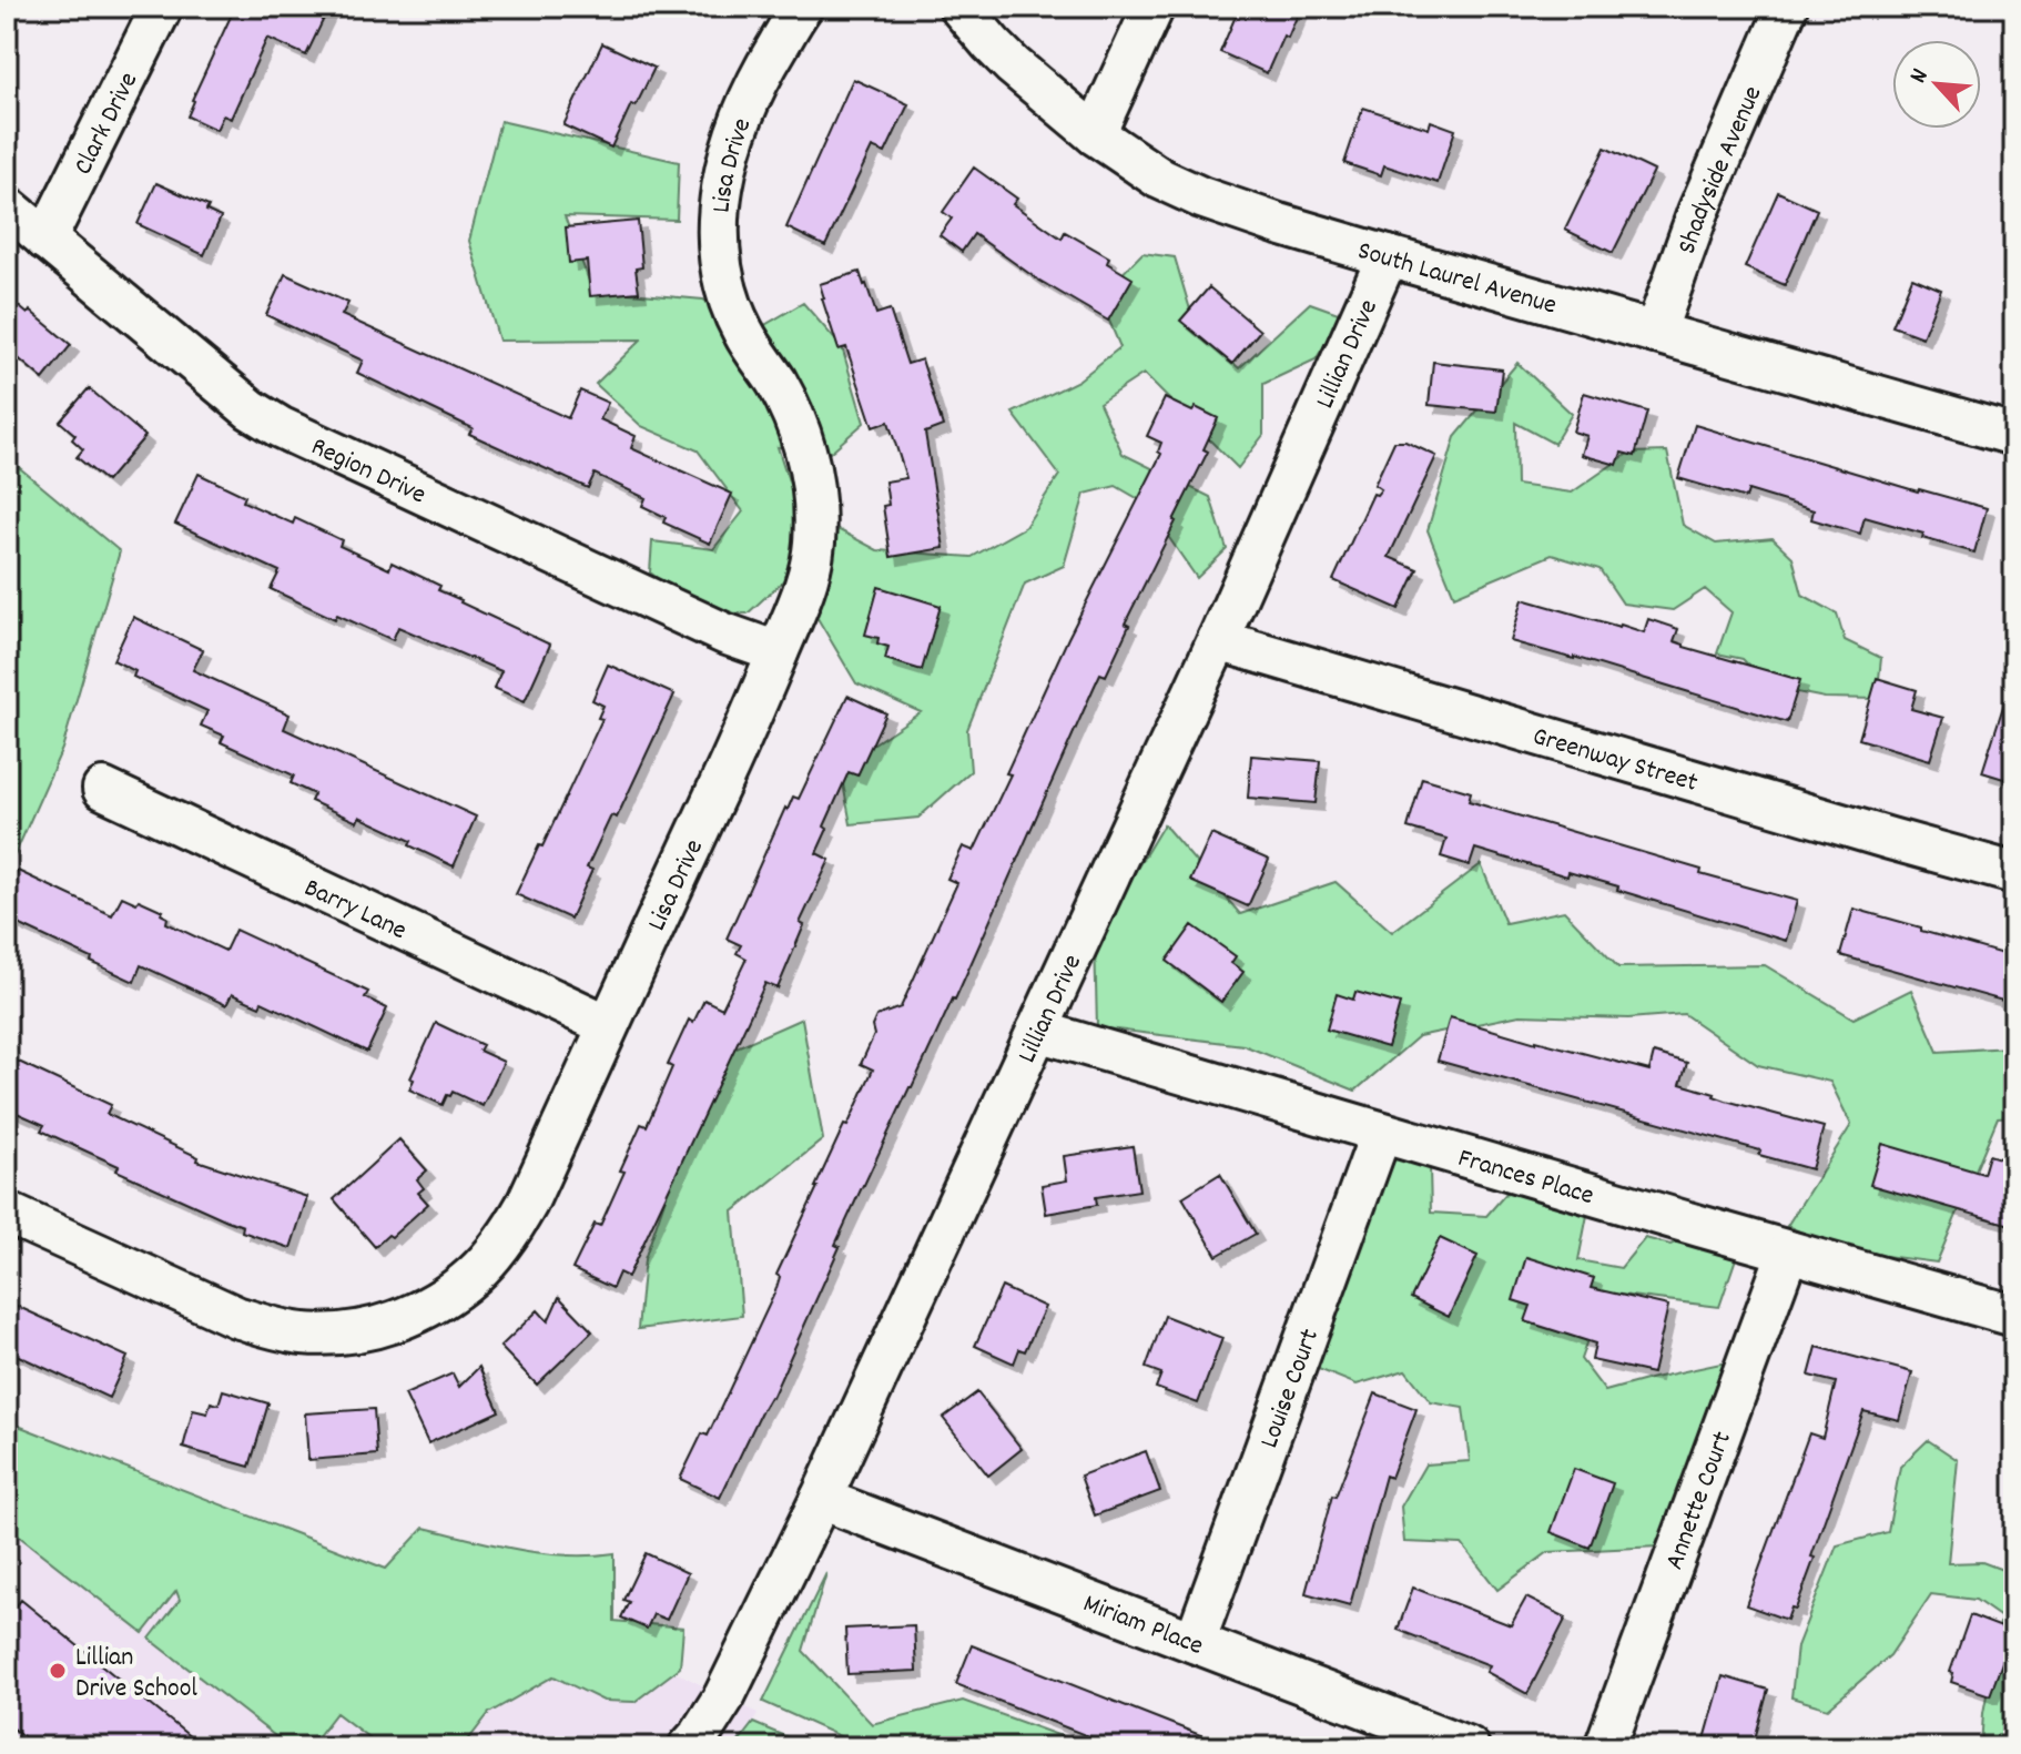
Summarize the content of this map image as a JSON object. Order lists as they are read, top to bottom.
{
  "streets": {
    "street": [
      "Clark Drive",
      "Lisa Drive",
      "Shadyside Avenue",
      "South Laurel Avenue",
      "Lillian Drive",
      "Region Drive",
      "Greenway Street",
      "Barry Lane",
      "Frances Place",
      "Louise Court",
      "Annette Court",
      "Miriam Place"
    ]
  },
  "crossings": [
    ["Clark Drive", "Region Drive"],
    ["Lisa Drive", "Region Drive"],
    ["Lisa Drive", "Barry Lane"],
    ["Shadyside Avenue", "South Laurel Avenue"],
    ["South Laurel Avenue", "Lillian Drive"],
    ["Lillian Drive", "Greenway Street"],
    ["Lillian Drive", "Frances Place"],
    ["Lillian Drive", "Miriam Place"],
    ["Frances Place", "Louise Court"],
    ["Frances Place", "Annette Court"],
    ["Louise Court", "Miriam Place"]
  ],
  "places": ["Lillian Drive School"],
  "north": "top left"
}
